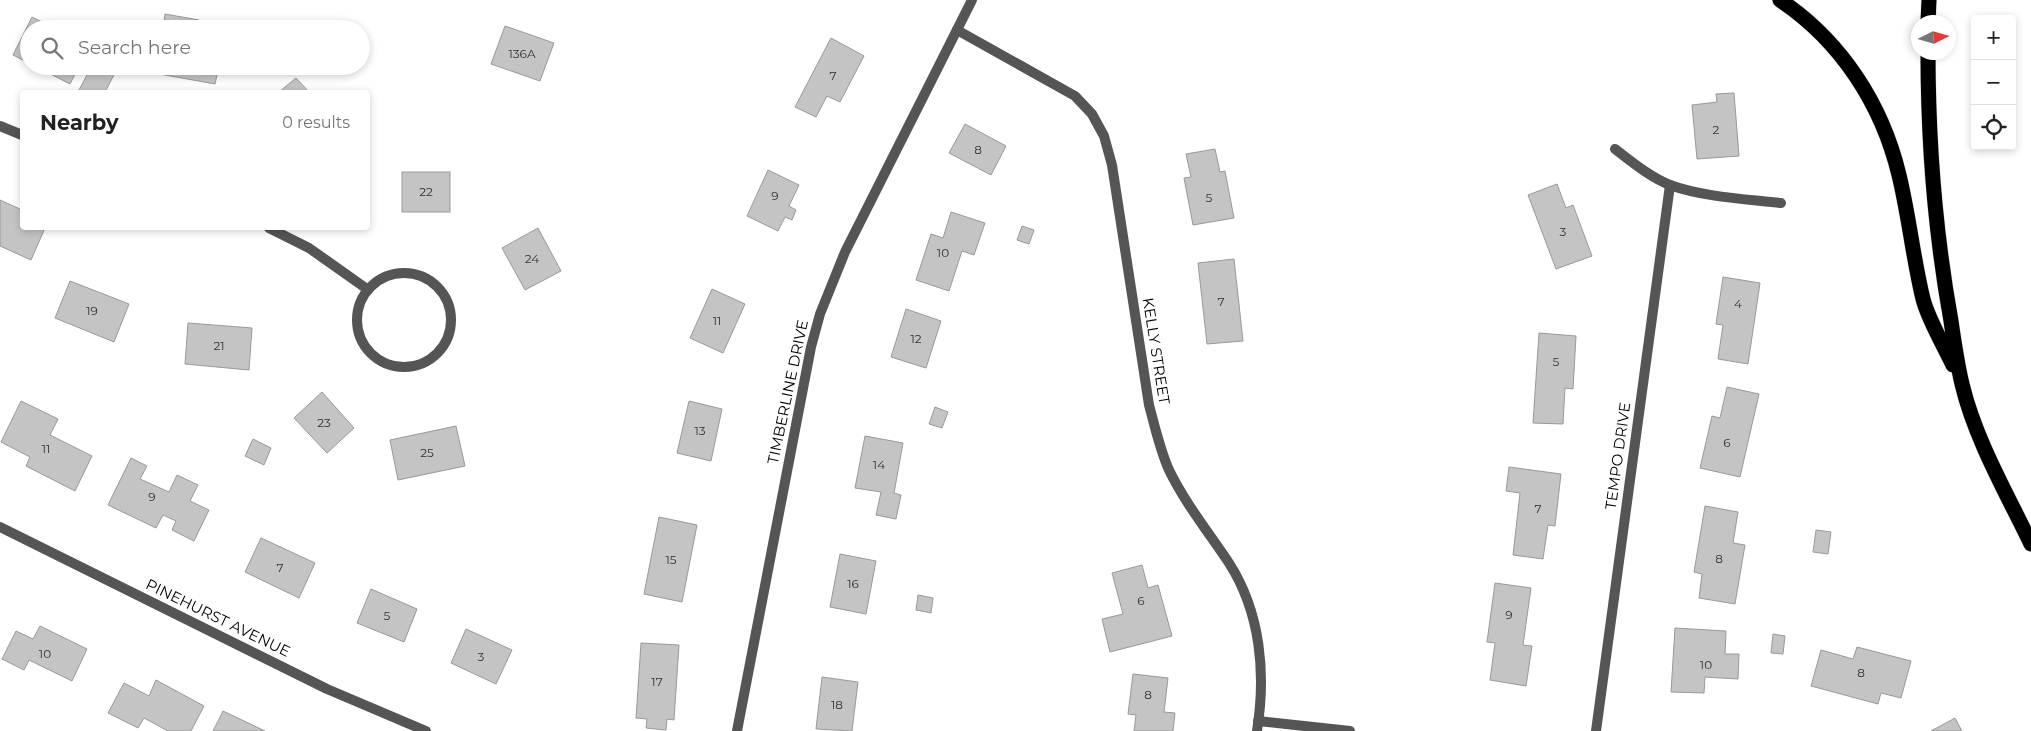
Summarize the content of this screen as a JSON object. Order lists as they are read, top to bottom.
{
  "streets": {
    "street": [
      "KELLY STREET",
      "TIMBERLINE DRIVE",
      "TEMPO DRIVE",
      "PINEHURST AVENUE"
    ]
  },
  "crossings": [
    ["KELLY STREET", "TIMBERLINE DRIVE"]
  ],
  "house_numbers": [
    "136A",
    "7",
    "2",
    "8",
    "22",
    "9",
    "5",
    "3",
    "10",
    "24",
    "7",
    "4",
    "19",
    "11",
    "12",
    "21",
    "5",
    "23",
    "13",
    "6",
    "11",
    "25",
    "14",
    "9",
    "7",
    "8",
    "15",
    "7",
    "16",
    "6",
    "9",
    "5",
    "10",
    "3",
    "10",
    "8",
    "17",
    "8",
    "18"
  ],
  "north": "right",
  "page": {
    "map_buttons": ["+", "−"],
    "search": "Search here",
    "heading": ["Nearby", "0 results"]
  }
}
